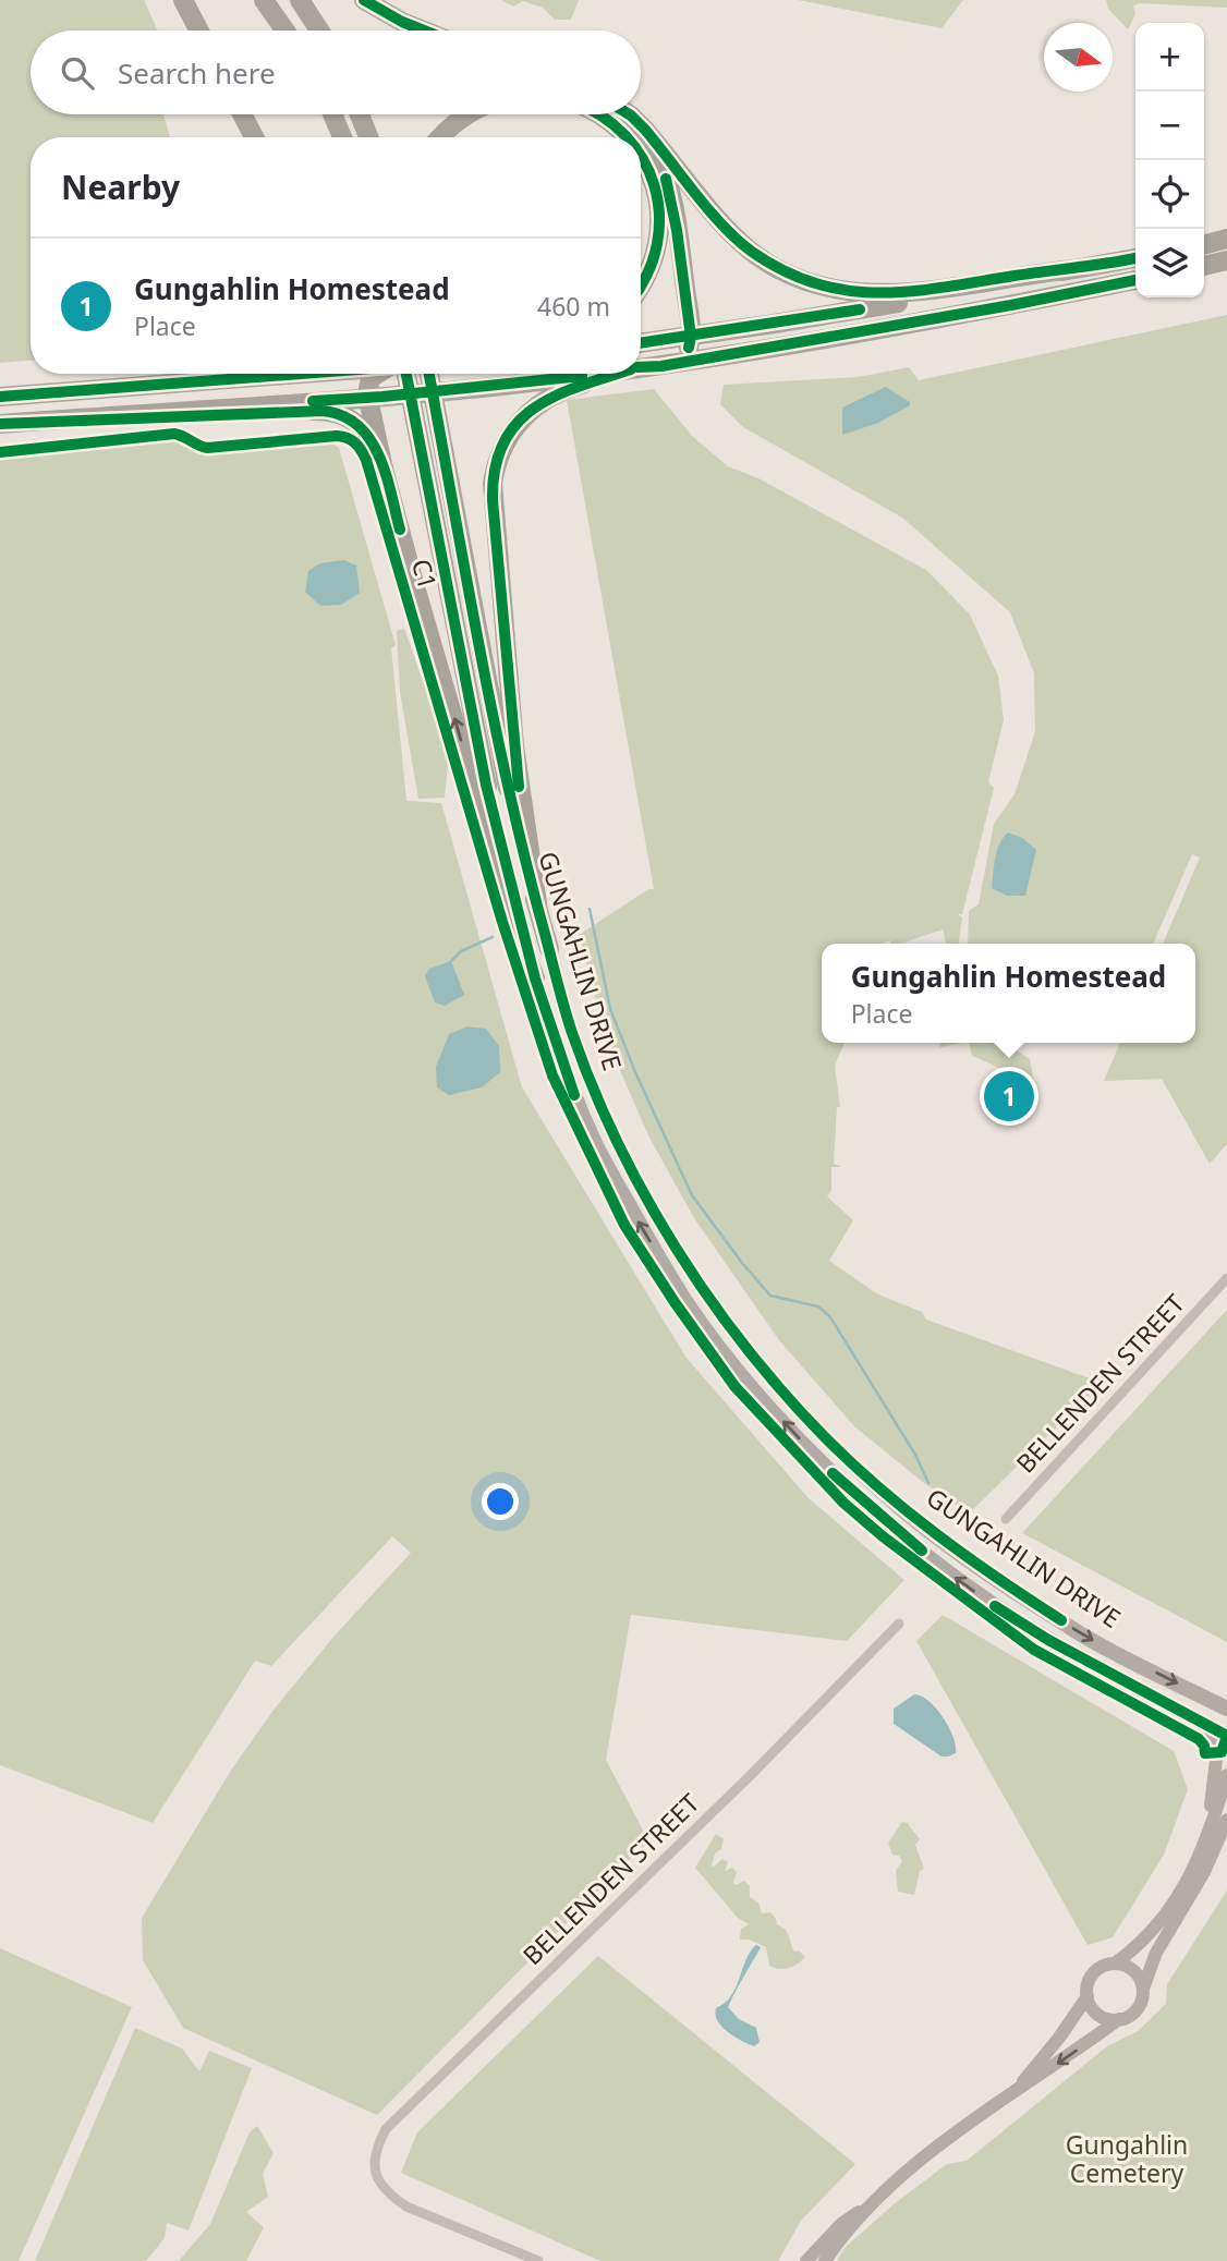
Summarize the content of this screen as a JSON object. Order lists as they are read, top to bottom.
{
  "streets": {
    "highway": ["GUNGAHLIN DRIVE"],
    "street": ["BELLENDEN STREET"],
    "cycle path": ["C1"]
  },
  "parks": ["Gungahlin Cemetery"],
  "north": "right",
  "page": {
    "map_buttons": ["+", "−"],
    "search": "Search here",
    "heading": "Nearby",
    "list": [
      {
        "mark": "1",
        "name": "Gungahlin Homestead",
        "note": "Place",
        "value": "460 m"
      }
    ],
    "popup": ["Gungahlin Homestead", "Place"],
    "pins": "1"
  }
}
